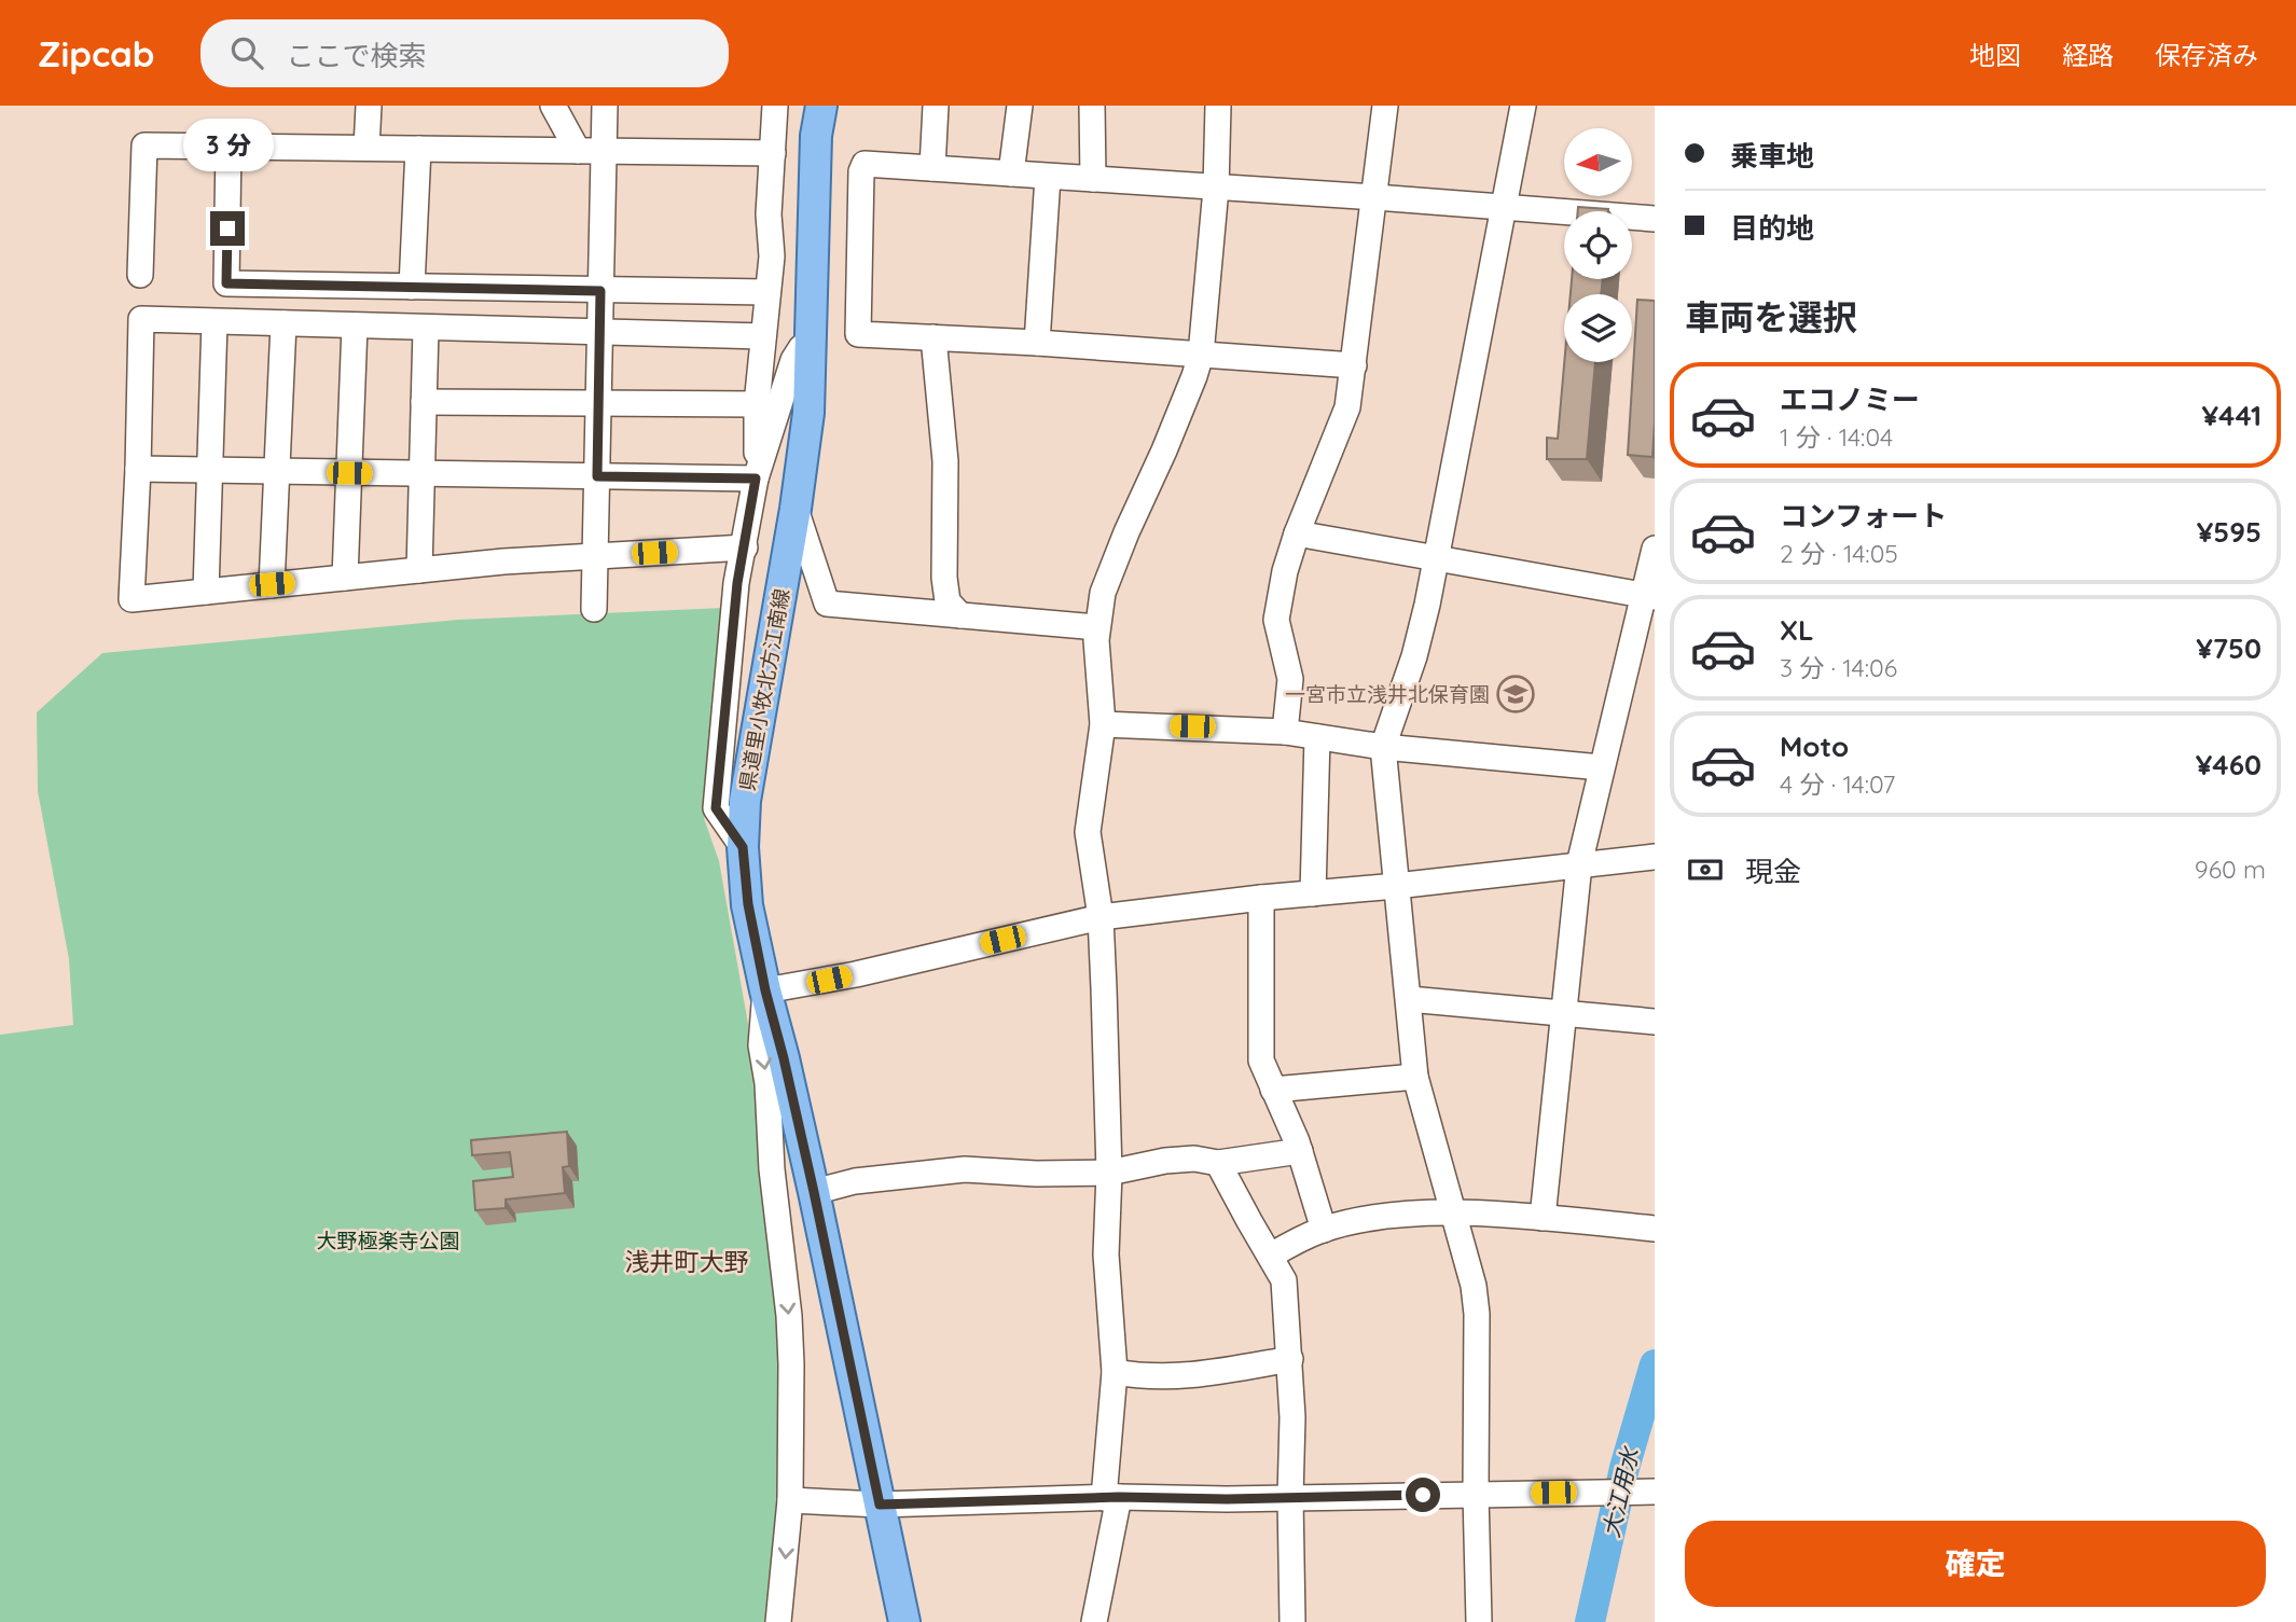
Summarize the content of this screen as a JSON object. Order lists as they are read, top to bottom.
{
  "streets": {
    "main road": ["県道里小牧北方江南線"]
  },
  "districts": ["浅井町大野"],
  "water": ["大江用水"],
  "parks": ["大野極楽寺公園"],
  "places": {
    "school or university": ["一宮市立浅井北保育園"]
  },
  "north": "left",
  "page": {
    "header": "Zipcab",
    "search": "ここで検索",
    "nav": ["地図", "経路", "保存済み"],
    "banner": ["乗車地", "目的地"],
    "bubble": "3 分",
    "heading": "車両を選択",
    "list": [
      {
        "name": "エコノミー",
        "note": "1 分 · 14:04",
        "value": "¥441"
      },
      {
        "name": "コンフォート",
        "note": "2 分 · 14:05",
        "value": "¥595"
      },
      {
        "name": "XL",
        "note": "3 分 · 14:06",
        "value": "¥750"
      },
      {
        "name": "Moto",
        "note": "4 分 · 14:07",
        "value": "¥460"
      }
    ],
    "pay": ["現金", "960 m"],
    "buttons": "確定"
  }
}
